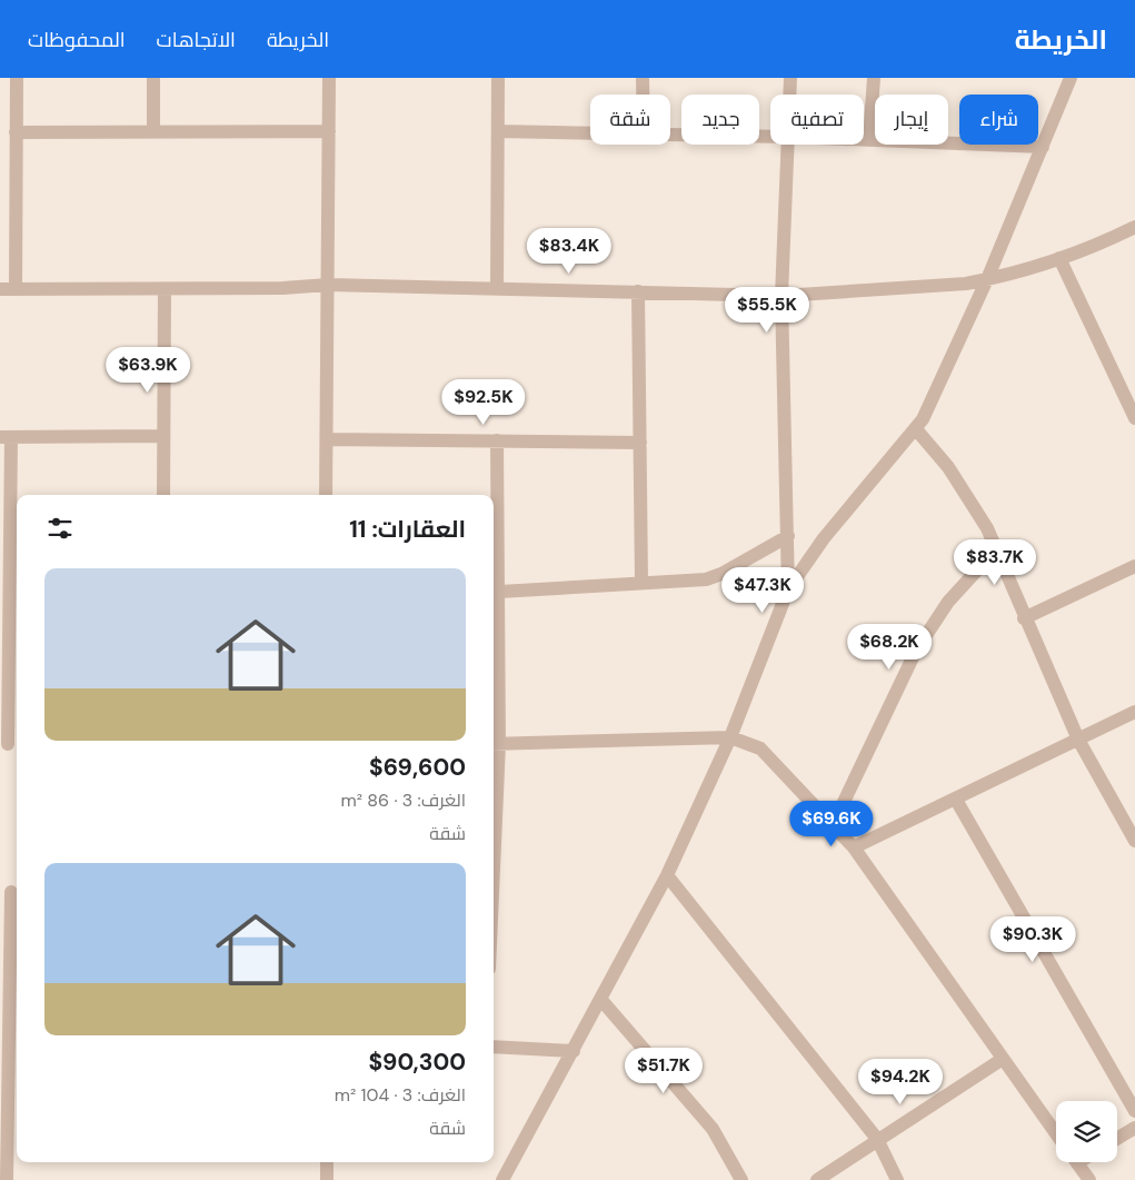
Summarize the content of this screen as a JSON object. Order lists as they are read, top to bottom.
{
  "page": {
    "header": "الخريطة",
    "nav": ["الخريطة", "الاتجاهات", "المحفوظات"],
    "chip": [
      "شراء",
      "إيجار",
      "تصفية",
      "جديد",
      "شقة"
    ],
    "price": [
      "$83.4K",
      "$55.5K",
      "$63.9K",
      "$92.5K",
      "$83.7K",
      "$47.3K",
      "$68.2K",
      "$69.6K",
      "$90.3K",
      "$51.7K",
      "$94.2K"
    ],
    "heading": "العقارات: 11",
    "list": [
      {
        "name": "$69,600",
        "note": "الغرف: 3 · 86 m² · شقة"
      },
      {
        "name": "$90,300",
        "note": "الغرف: 3 · 104 m² · شقة"
      }
    ]
  }
}
